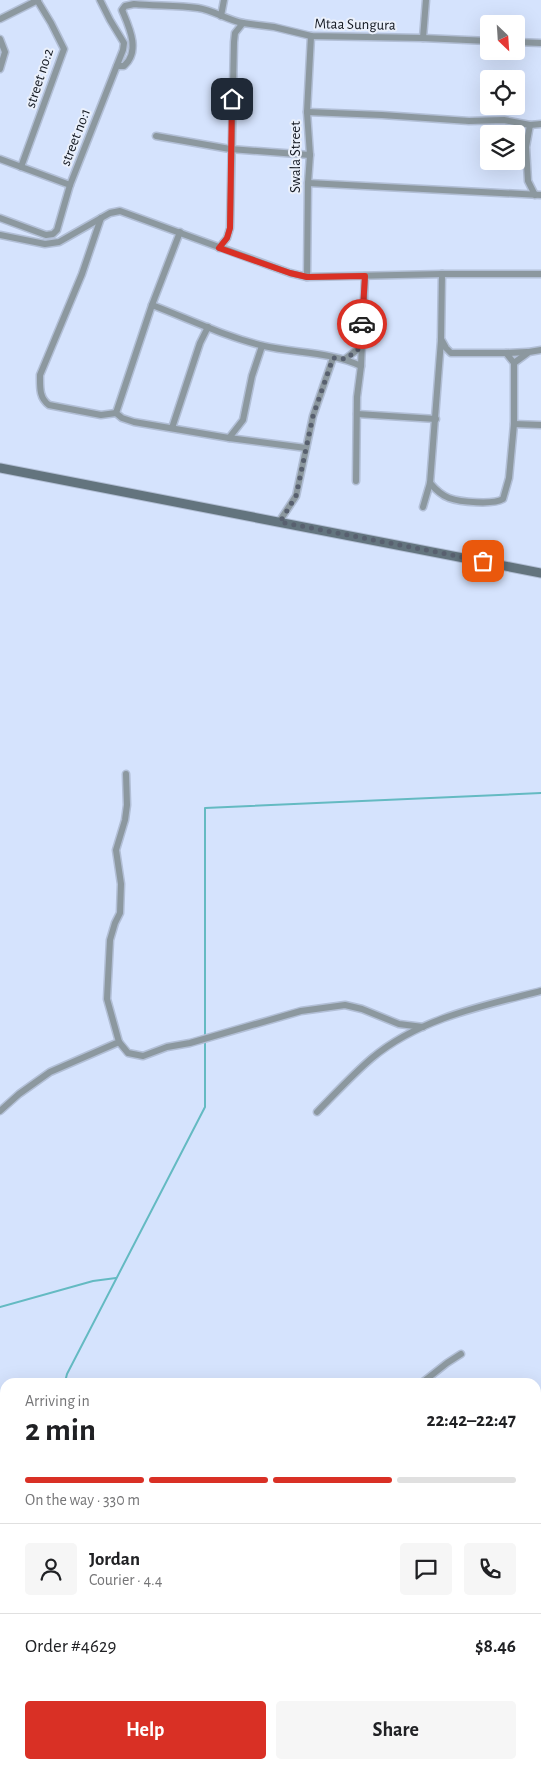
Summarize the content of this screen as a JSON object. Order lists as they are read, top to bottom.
{
  "streets": {
    "street": [
      "Mtaa Sungura",
      "street no:2",
      "street no:1",
      "Swala Street"
    ]
  },
  "crossings": [
    ["Mtaa Sungura", "street no:1"],
    ["Mtaa Sungura", "Swala Street"]
  ],
  "north": "bottom right",
  "page": {
    "heading": ["2 min", "Arriving in", "22:42–22:47"],
    "panel": [
      "Jordan",
      "Courier · 4.4",
      "Order #4629",
      "$8.46"
    ],
    "bar": "On the way · 330 m",
    "buttons": ["Help", "Share"]
  }
}
